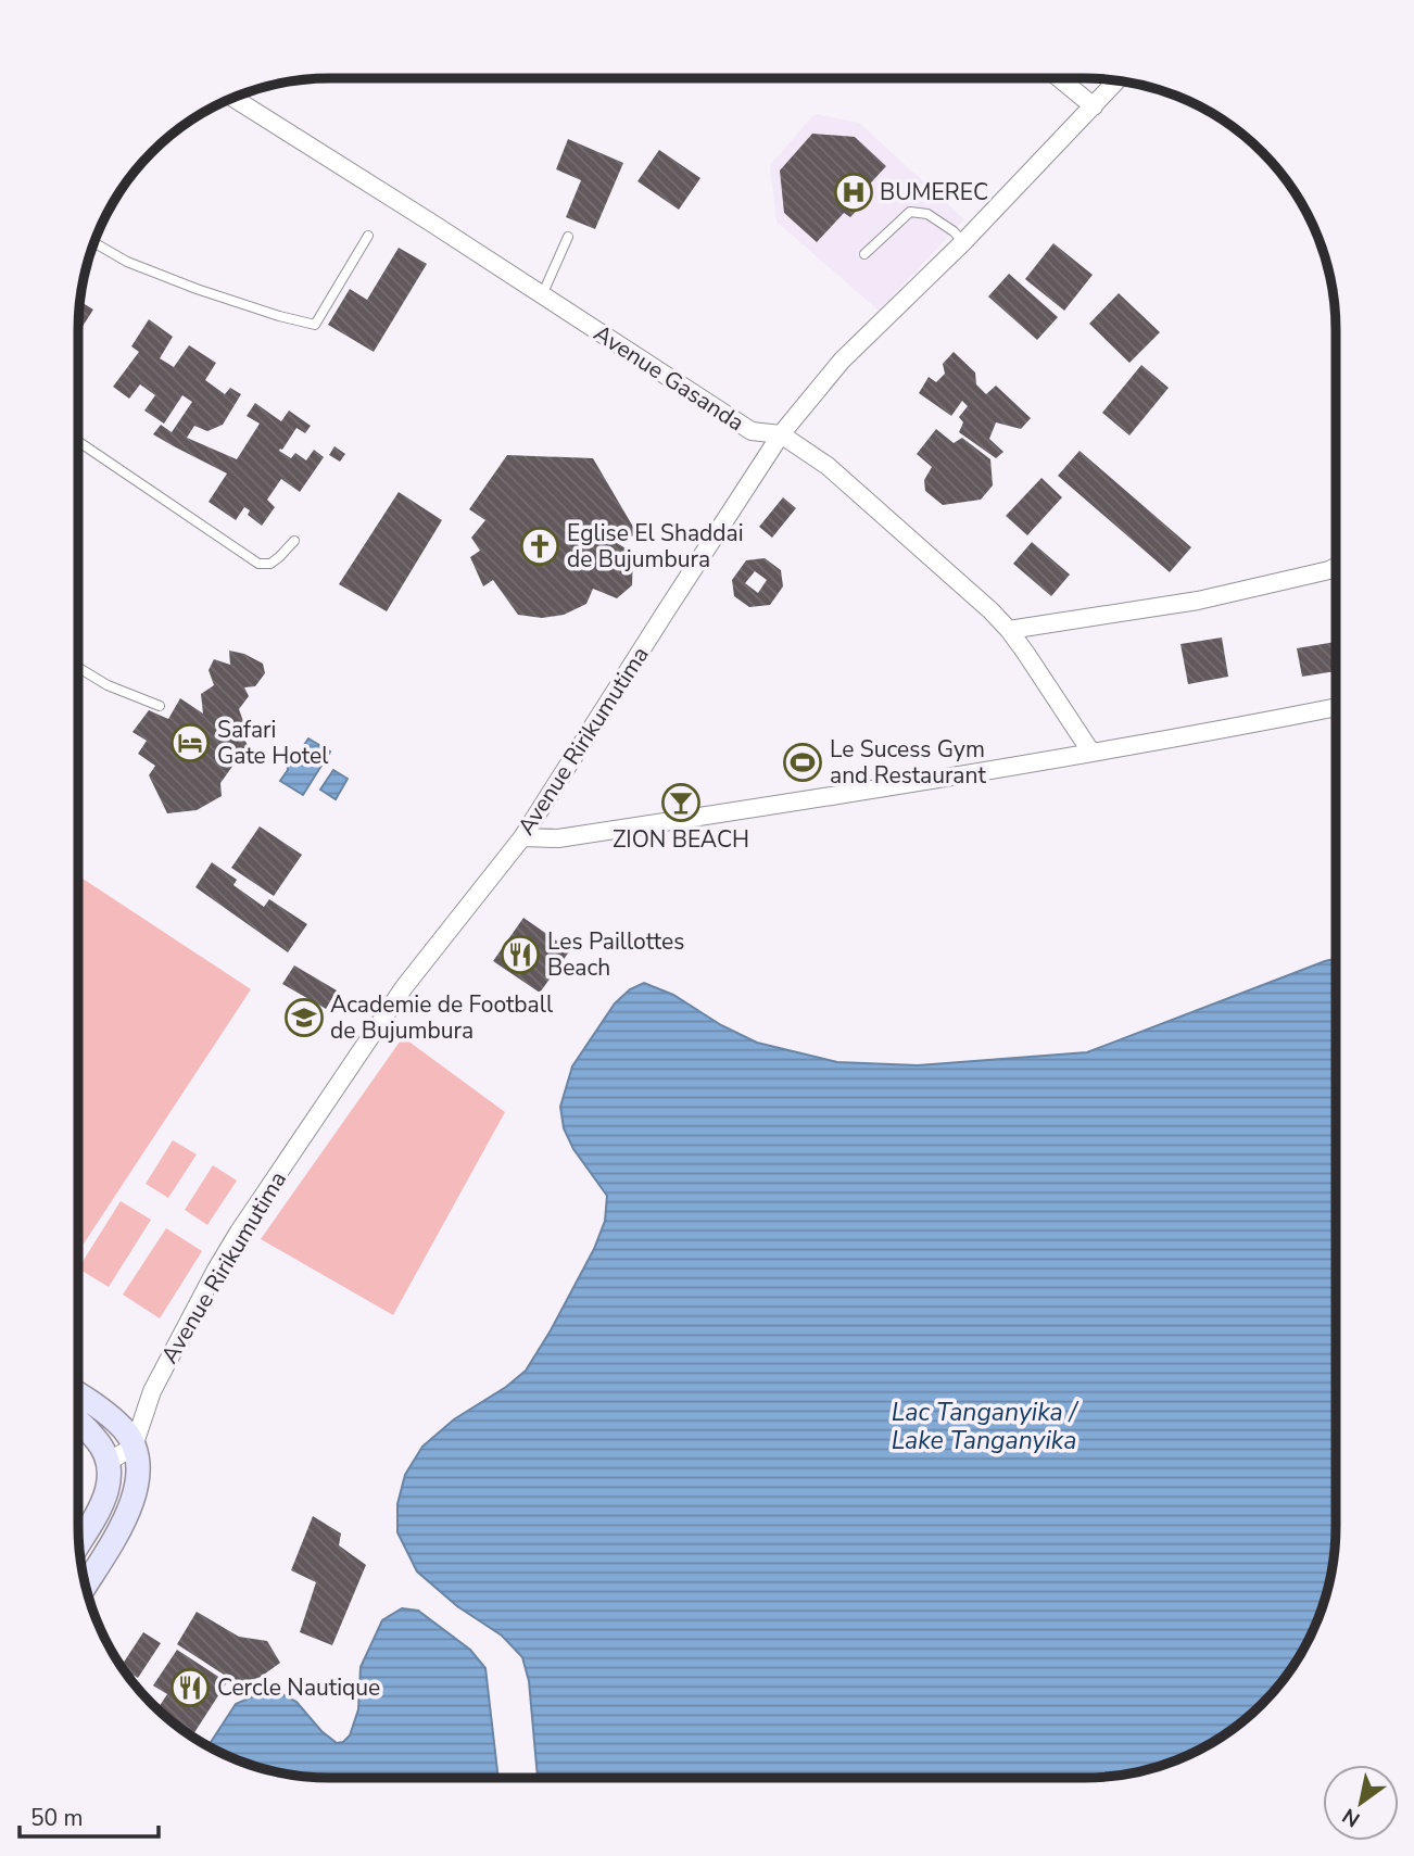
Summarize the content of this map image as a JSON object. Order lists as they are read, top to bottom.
{
  "streets": {
    "street": ["Avenue Gasanda", "Avenue Ririkumutima"]
  },
  "crossings": [
    ["Avenue Gasanda", "Avenue Ririkumutima"]
  ],
  "water": ["Lac Tanganyika / Lake Tanganyika"],
  "places": {
    "hospital": ["BUMEREC"],
    "church": ["Eglise El Shaddai de Bujumbura"],
    "hotel": ["Safari Gate Hotel"],
    "sports": ["Le Sucess Gym and Restaurant"],
    "bar": ["ZION BEACH"],
    "restaurant": ["Les Paillottes Beach", "Cercle Nautique"],
    "school or university": ["Academie de Football de Bujumbura"]
  },
  "scale_bar": "50 m",
  "north": "bottom left"
}
